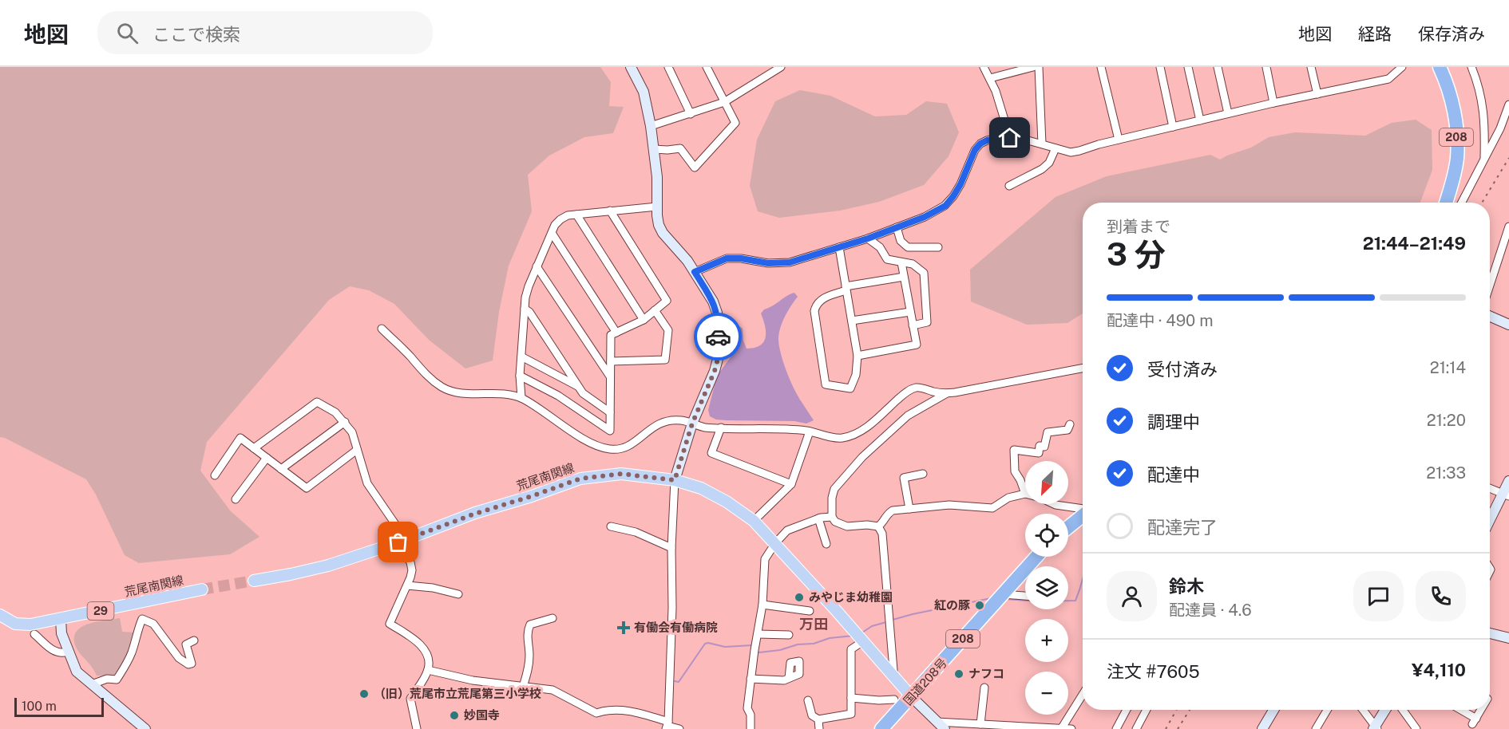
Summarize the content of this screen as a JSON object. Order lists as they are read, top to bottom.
{
  "streets": {
    "highway": ["208", "国道208号"],
    "main road": ["荒尾南関線", "29"]
  },
  "crossings": [
    ["荒尾南関線", "国道208号"]
  ],
  "districts": ["万田"],
  "places": {
    "other": [
      "みやじま幼稚園",
      "紅の豚",
      "ナフコ",
      "（旧）荒尾市立荒尾第三小学校",
      "妙国寺"
    ],
    "health": ["有働会有働病院"]
  },
  "scale_bar": "100 m",
  "north": "bottom left",
  "page": {
    "header": "地図",
    "search": "ここで検索",
    "nav": ["地図", "経路", "保存済み"],
    "heading": ["3 分", "到着まで", "21:44–21:49"],
    "panel": [
      "鈴木",
      "配達員 · 4.6",
      "注文 #7605",
      "¥4,110"
    ],
    "bar": "配達中 · 490 m",
    "list": [
      ["受付済み", "21:14"],
      ["調理中", "21:20"],
      ["配達中", "21:33"],
      "配達完了"
    ],
    "map_buttons": ["+", "−"],
    "scale": "100 m"
  }
}
